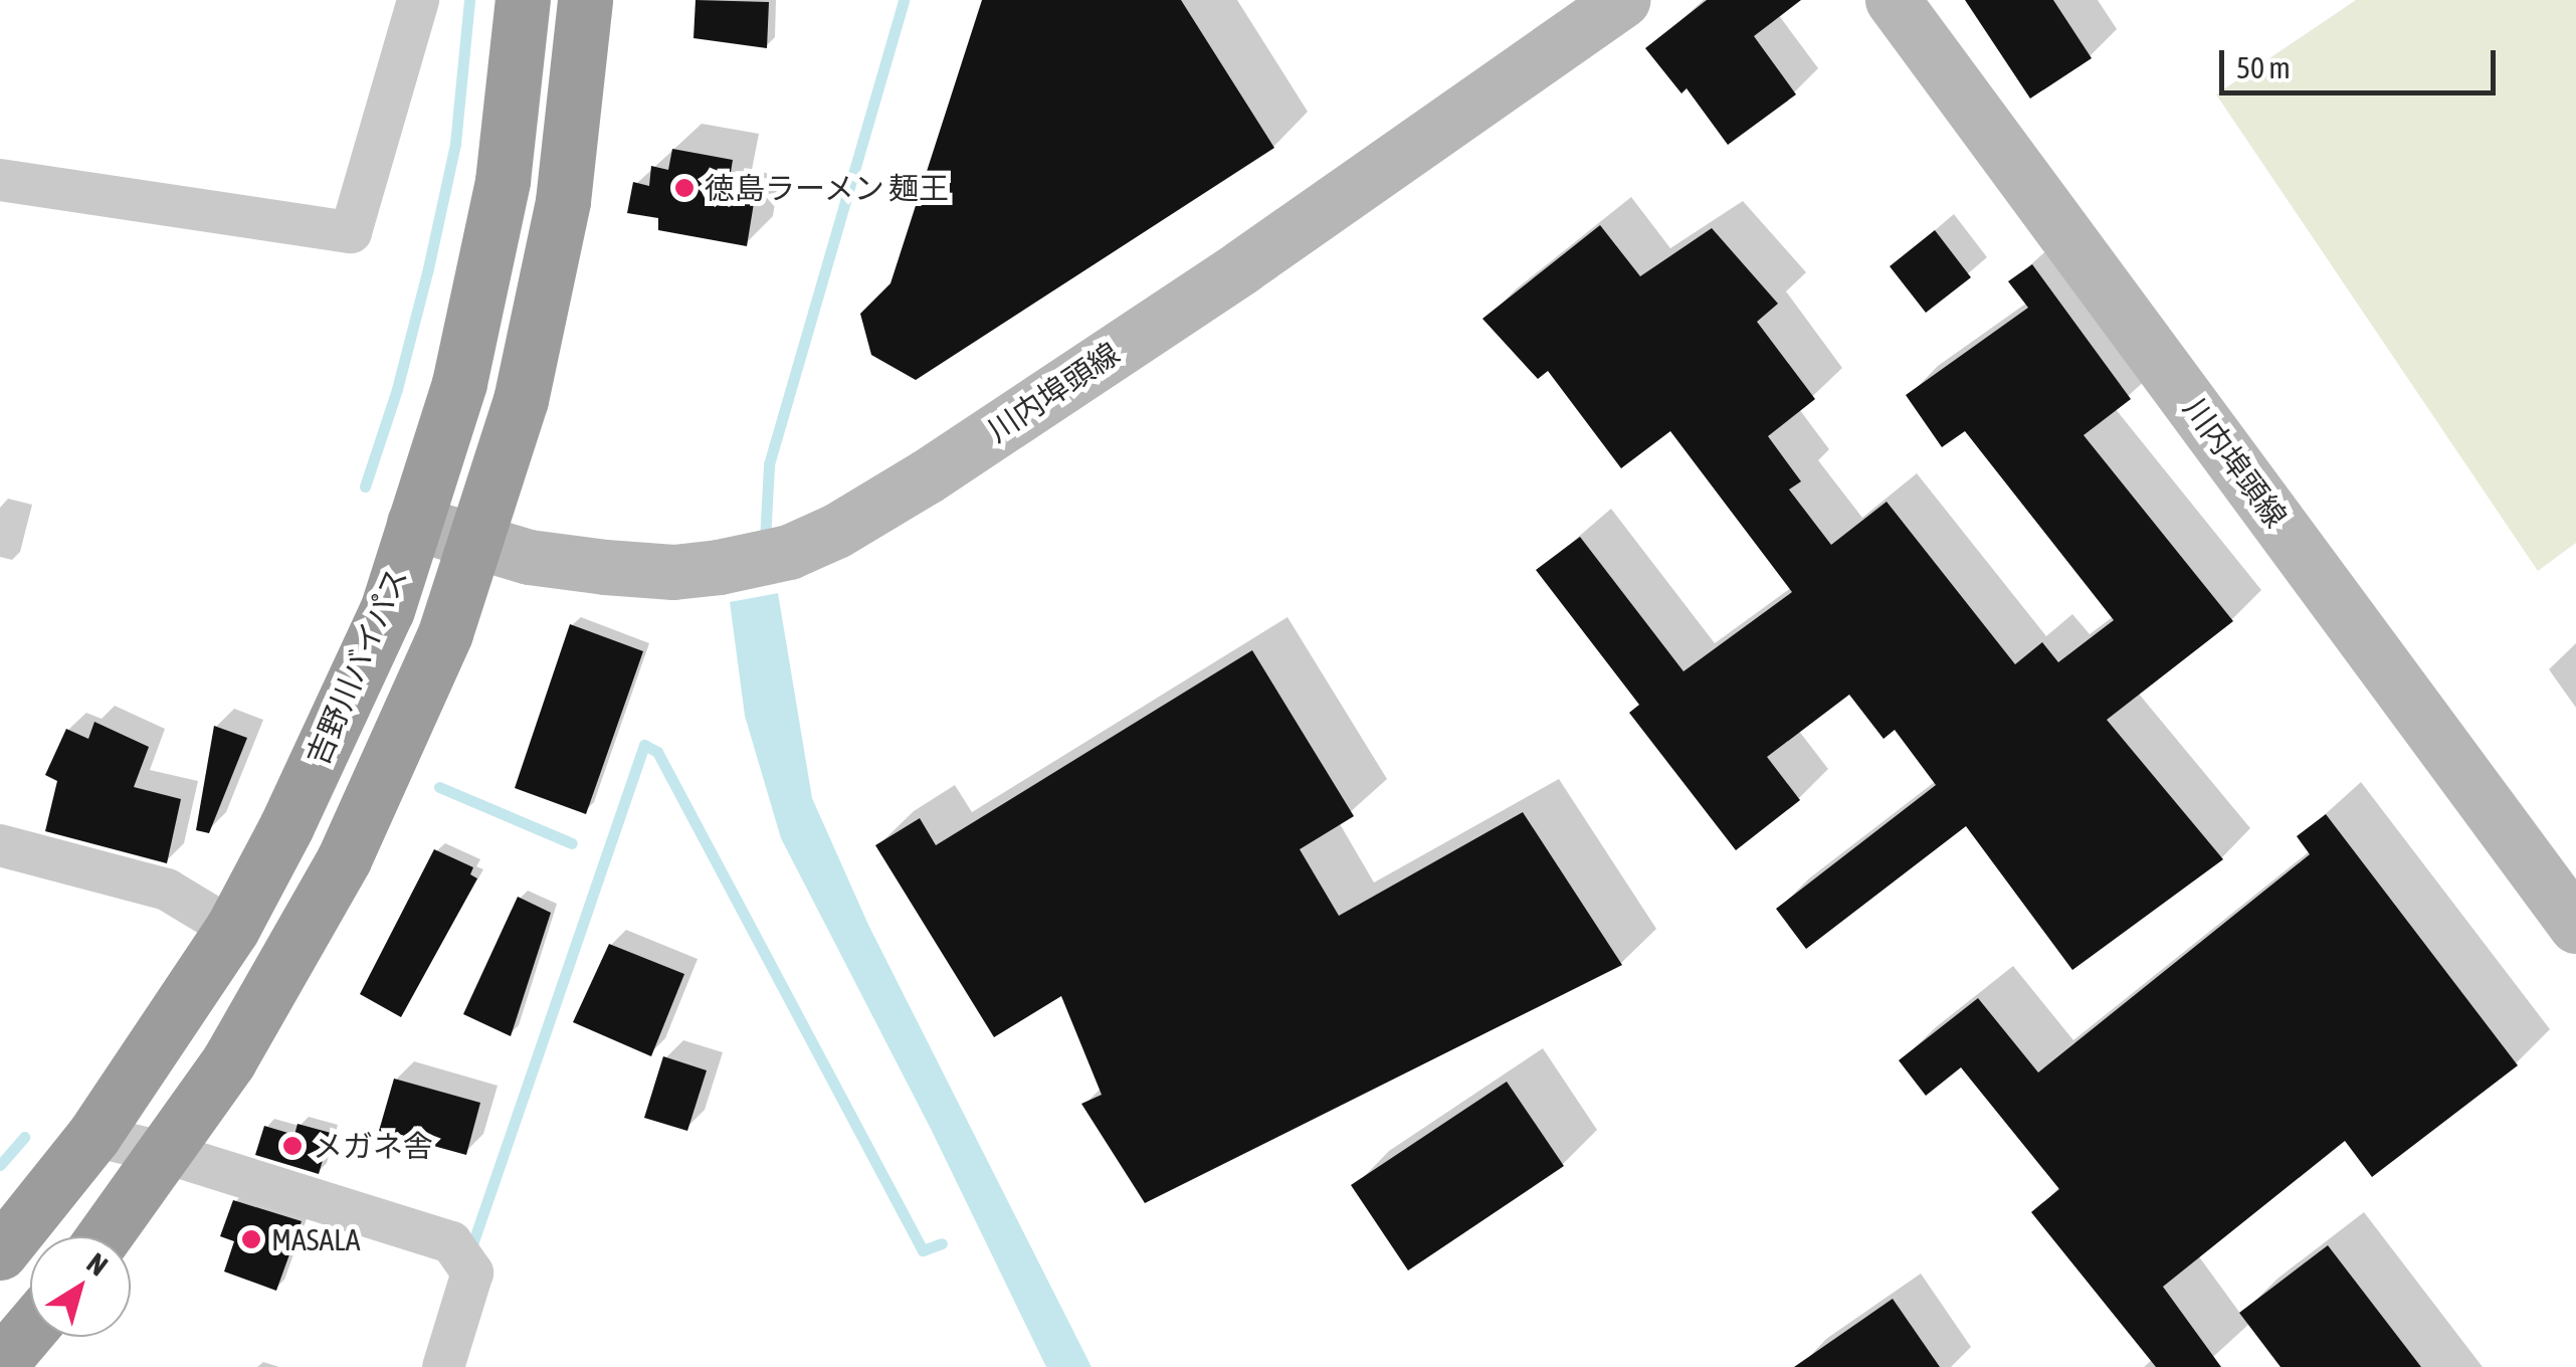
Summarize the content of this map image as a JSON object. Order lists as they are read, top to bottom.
{
  "streets": {
    "highway": ["吉野川バイパス"],
    "main road": ["川内埠頭線"]
  },
  "crossings": [
    ["川内埠頭線", "吉野川バイパス"]
  ],
  "places": ["徳島ラーメン 麺王", "メガネ舎", "MASALA"],
  "scale_bar": "50 m",
  "north": "top right"
}
